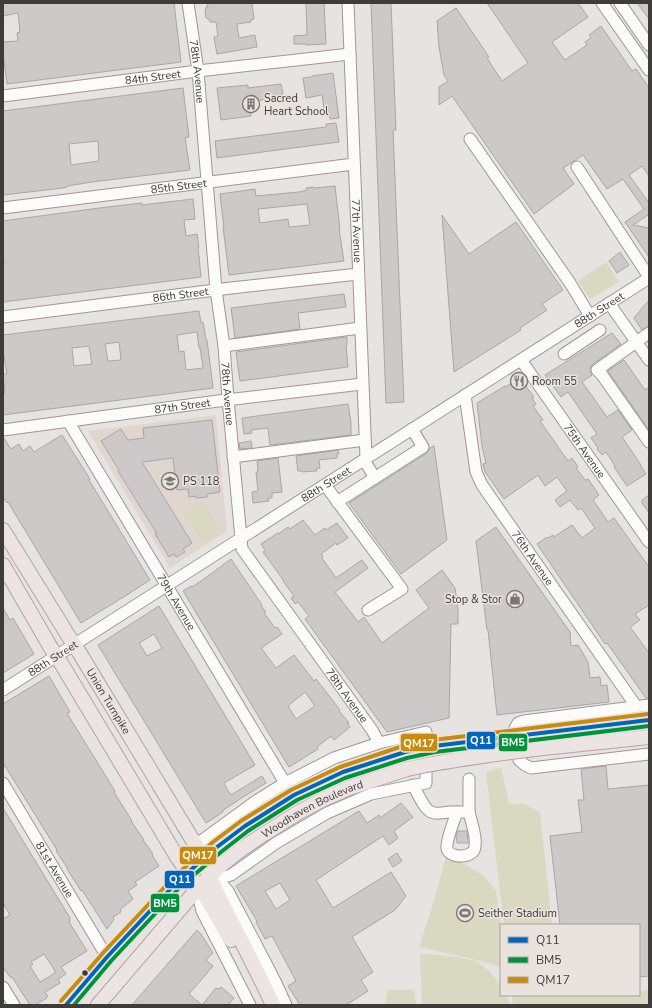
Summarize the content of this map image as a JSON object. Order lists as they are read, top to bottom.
{
  "streets": {
    "main road": ["Union Turnpike", "Woodhaven Boulevard"],
    "street": [
      "78th Avenue",
      "84th Street",
      "85th Street",
      "77th Avenue",
      "86th Street",
      "88th Street",
      "87th Street",
      "75th Avenue",
      "76th Avenue",
      "79th Avenue",
      "81st Avenue"
    ]
  },
  "crossings": [
    ["78th Avenue", "84th Street"],
    ["78th Avenue", "85th Street"],
    ["78th Avenue", "86th Street"],
    ["78th Avenue", "88th Street"],
    ["78th Avenue", "87th Street"],
    ["78th Avenue", "Woodhaven Boulevard"],
    ["84th Street", "77th Avenue"],
    ["85th Street", "77th Avenue"],
    ["77th Avenue", "86th Street"],
    ["77th Avenue", "88th Street"],
    ["77th Avenue", "87th Street"],
    ["88th Street", "75th Avenue"],
    ["88th Street", "76th Avenue"],
    ["88th Street", "79th Avenue"],
    ["88th Street", "Union Turnpike"],
    ["87th Street", "79th Avenue"],
    ["79th Avenue", "Woodhaven Boulevard"],
    ["Union Turnpike", "Woodhaven Boulevard"],
    ["Woodhaven Boulevard", "81st Avenue"]
  ],
  "places": {
    "building": ["Sacred Heart School"],
    "restaurant": ["Room 55"],
    "school or university": ["PS 118"],
    "shop": ["Stop & Stor"],
    "sports": ["Seither Stadium"]
  },
  "lines": ["transit line QM17", "transit line Q11", "transit line BM5"],
  "legend": ["Q11", "BM5", "QM17"]
}
